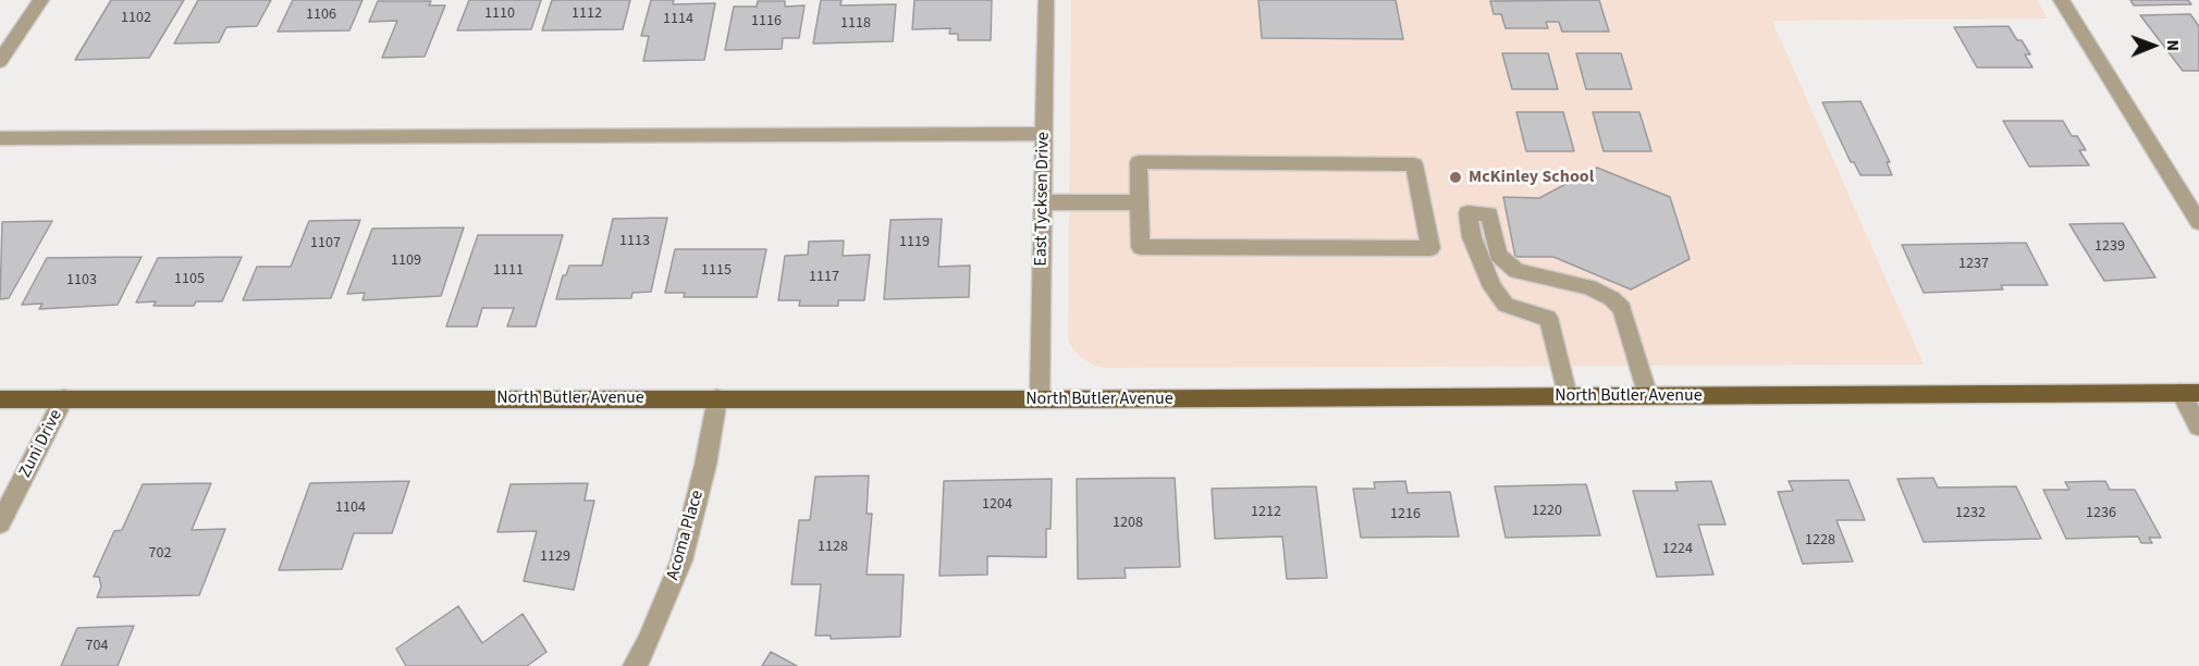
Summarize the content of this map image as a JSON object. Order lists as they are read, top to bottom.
{
  "streets": {
    "main road": ["North Butler Avenue"],
    "street": ["East Tycksen Drive", "Zuni Drive", "Acoma Place"]
  },
  "crossings": [
    ["East Tycksen Drive", "North Butler Avenue"],
    ["North Butler Avenue", "Zuni Drive"],
    ["North Butler Avenue", "Acoma Place"]
  ],
  "places": ["McKinley School"],
  "house_numbers": [
    "1110",
    "1112",
    "1106",
    "1102",
    "1114",
    "1116",
    "1118",
    "1113",
    "1119",
    "1107",
    "1239",
    "1109",
    "1237",
    "1111",
    "1115",
    "1117",
    "1105",
    "1103",
    "1204",
    "1104",
    "1220",
    "1212",
    "1232",
    "1236",
    "1216",
    "1208",
    "1228",
    "1128",
    "1224",
    "702",
    "1129",
    "704"
  ],
  "north": "right"
}
